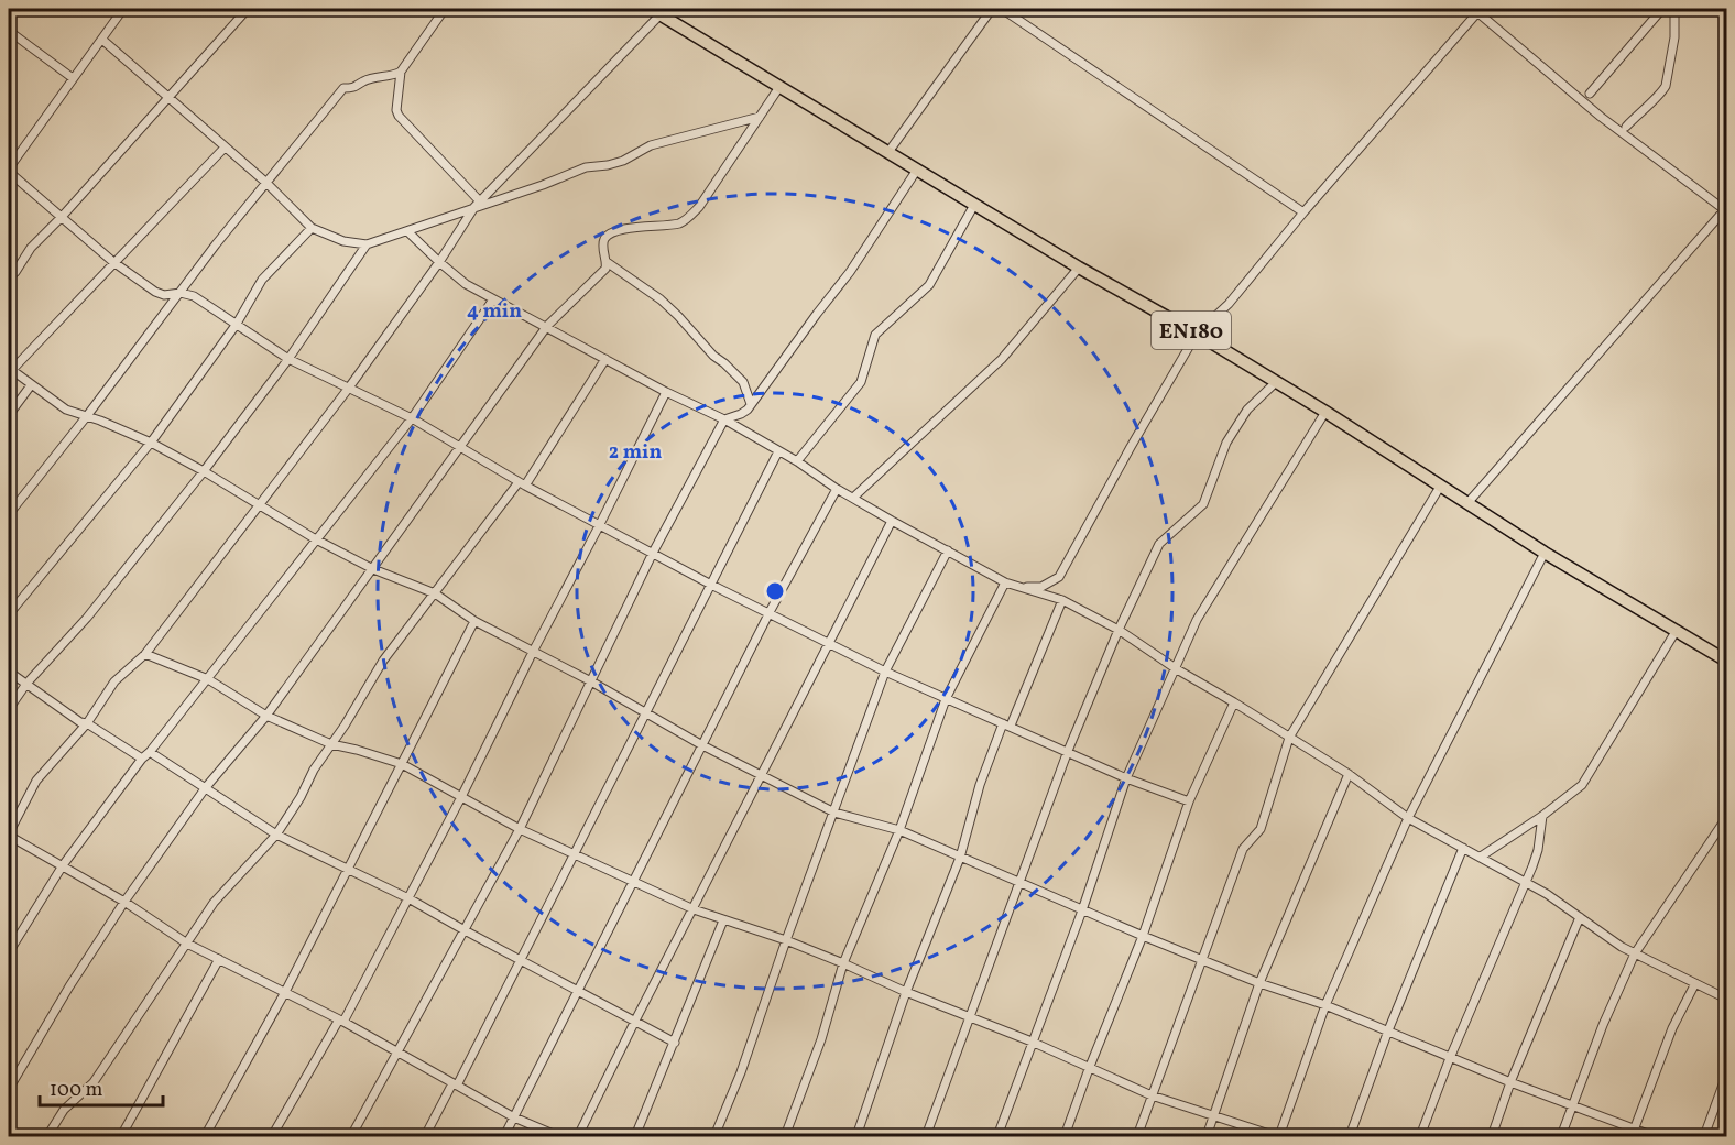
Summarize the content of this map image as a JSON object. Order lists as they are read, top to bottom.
{
  "streets": {
    "main road": ["EN180"]
  },
  "scale_bar": "100 m",
  "rings": ["4 min", "2 min"]
}
